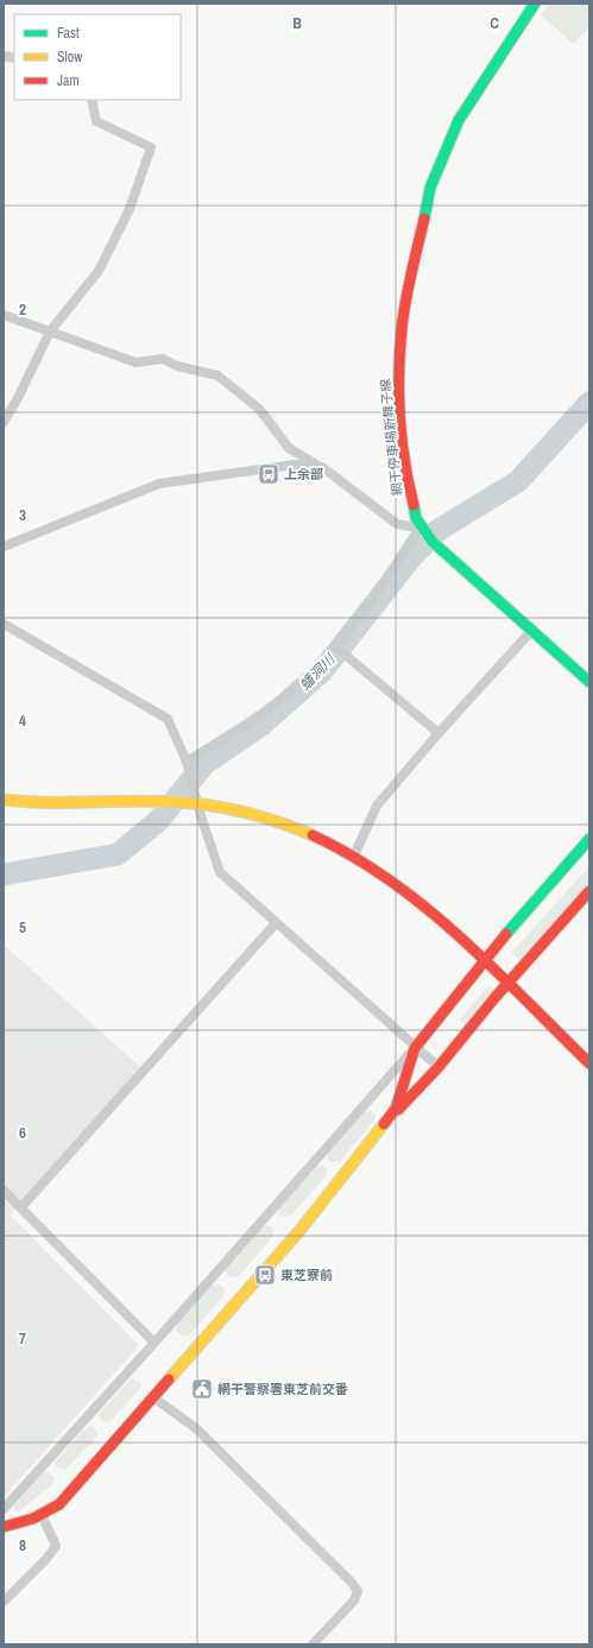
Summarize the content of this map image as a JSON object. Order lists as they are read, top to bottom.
{
  "streets": {
    "street": ["網干停車場新舞子線"]
  },
  "water": ["蟠洞川"],
  "places": {
    "bus stop": ["上余部", "東芝寮前"],
    "public building": ["網干警察署東芝前交番"]
  },
  "legend": ["Fast", "Slow", "Jam"],
  "grid": {
    "columns": ["B", "C"],
    "rows": [
      "2",
      "3",
      "4",
      "5",
      "6",
      "7",
      "8"
    ]
  }
}
